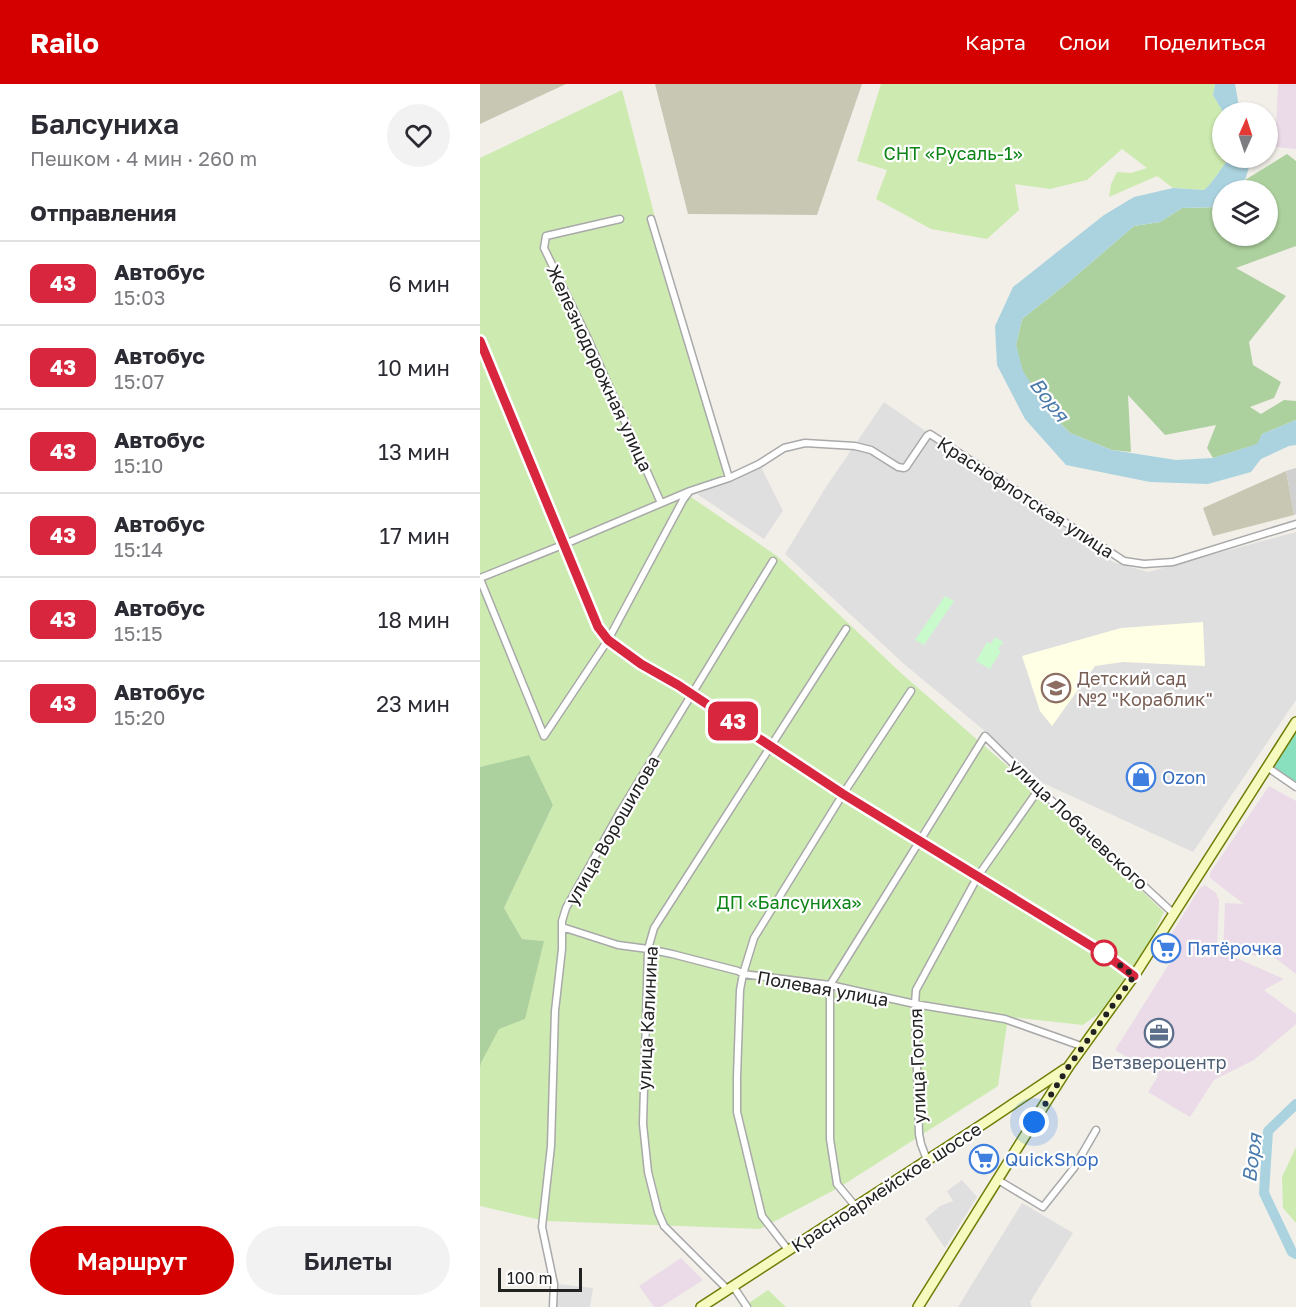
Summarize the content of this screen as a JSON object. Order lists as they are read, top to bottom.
{
  "streets": {
    "street": [
      "Железнодорожная улица",
      "Краснофлотская улица",
      "улица Лобачевского",
      "улица Ворошилова",
      "Полевая улица",
      "улица Калинина",
      "улица Гоголя",
      "Красноармейское шоссе"
    ]
  },
  "crossings": [
    ["улица Лобачевского", "улица Гоголя"],
    ["улица Ворошилова", "Полевая улица"],
    ["Полевая улица", "улица Калинина"],
    ["Полевая улица", "улица Гоголя"],
    ["улица Калинина", "Красноармейское шоссе"],
    ["улица Гоголя", "Красноармейское шоссе"]
  ],
  "water": ["Воря"],
  "parks": ["СНТ «Русаль-1»", "ДП «Балсуниха»"],
  "places": {
    "school or university": ["Детский сад №2 \"Кораблик\""],
    "shop": ["Ozon"],
    "supermarket": ["Пятёрочка", "QuickShop"],
    "office": ["Ветзвероцентр"]
  },
  "lines": ["bus line 43"],
  "scale_bar": "100 m",
  "north": "top",
  "page": {
    "header": "Railo",
    "nav": ["Карта", "Слои", "Поделиться"],
    "heading": [
      ["Балсуниха", "Пешком · 4 мин · 260 m"],
      "Отправления"
    ],
    "on_map": "43",
    "list": [
      {
        "mark": "43",
        "name": "Автобус",
        "note": "15:03",
        "value": "6 мин"
      },
      {
        "mark": "43",
        "name": "Автобус",
        "note": "15:07",
        "value": "10 мин"
      },
      {
        "mark": "43",
        "name": "Автобус",
        "note": "15:10",
        "value": "13 мин"
      },
      {
        "mark": "43",
        "name": "Автобус",
        "note": "15:14",
        "value": "17 мин"
      },
      {
        "mark": "43",
        "name": "Автобус",
        "note": "15:15",
        "value": "18 мин"
      },
      {
        "mark": "43",
        "name": "Автобус",
        "note": "15:20",
        "value": "23 мин"
      }
    ],
    "buttons": ["Маршрут", "Билеты"],
    "scale": "100 m"
  }
}
